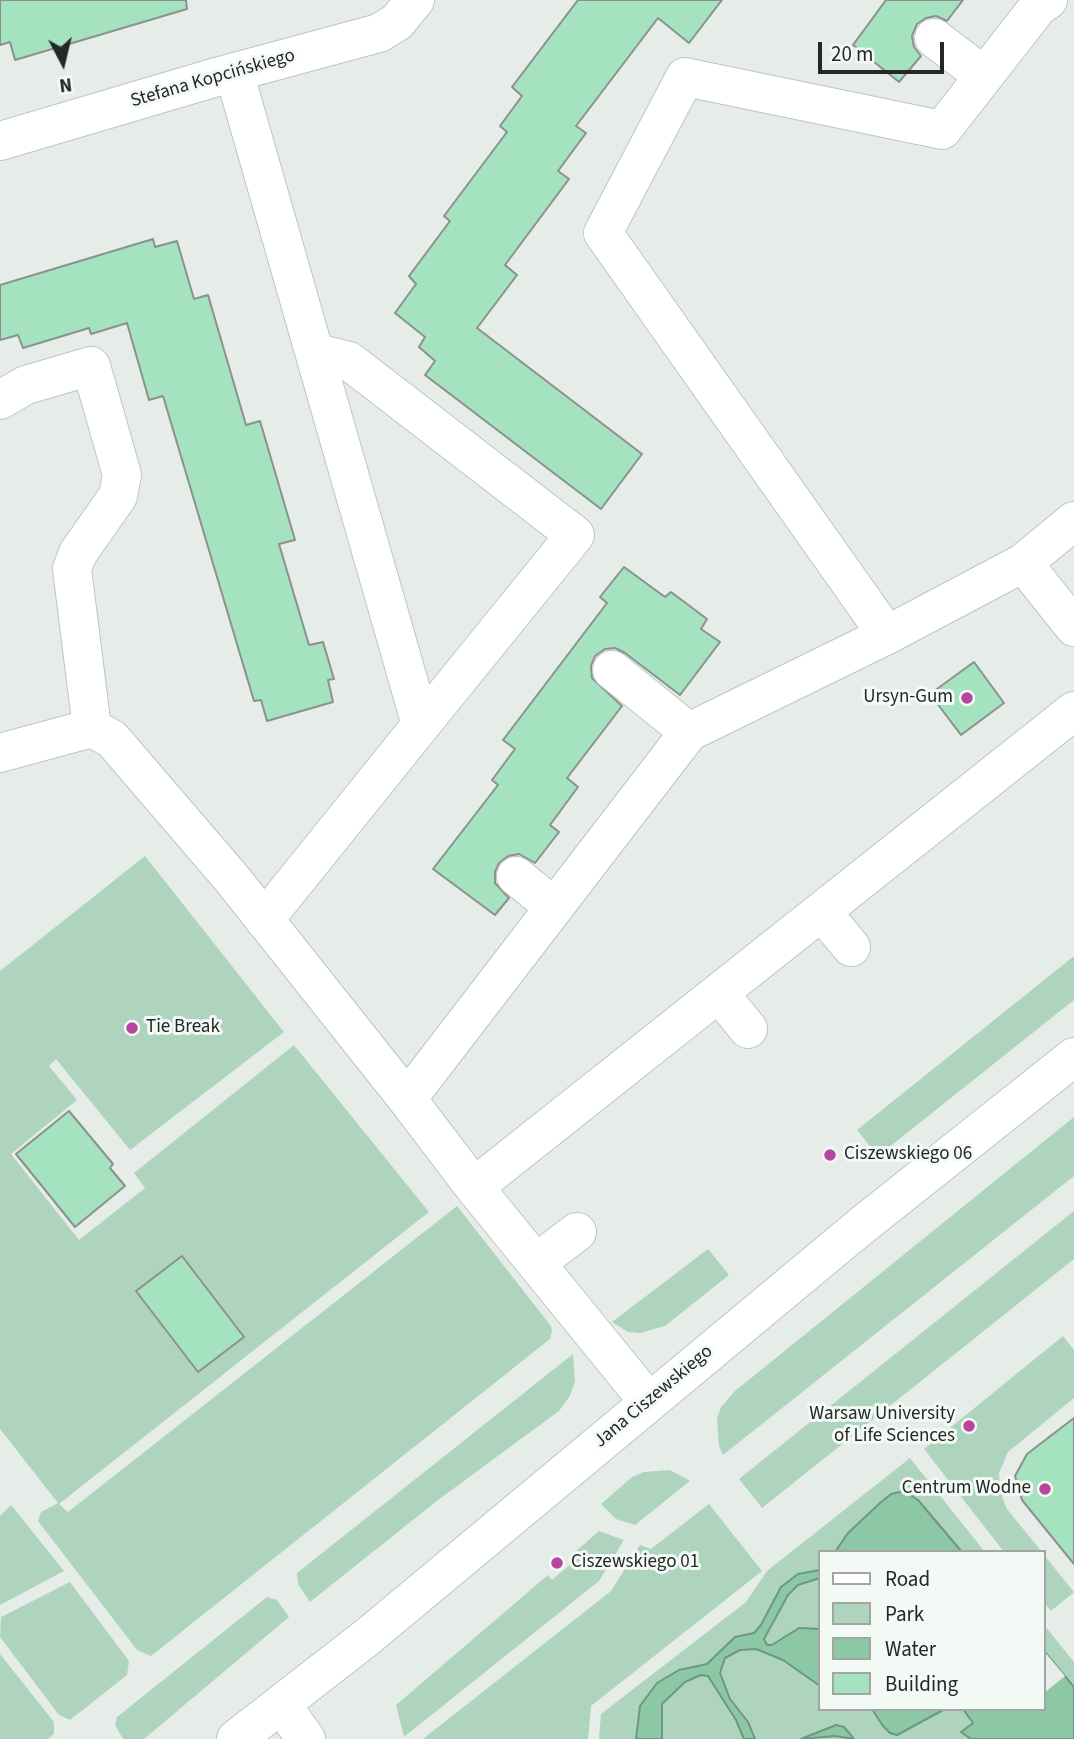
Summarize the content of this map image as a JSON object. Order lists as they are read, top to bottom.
{
  "streets": {
    "street": ["Stefana Kopcińskiego", "Jana Ciszewskiego"]
  },
  "places": [
    "Ursyn-Gum",
    "Tie Break",
    "Ciszewskiego 06",
    "Warsaw University of Life Sciences",
    "Centrum Wodne",
    "Ciszewskiego 01"
  ],
  "legend": [
    "Road",
    "Park",
    "Water",
    "Building"
  ],
  "scale_bar": "20 m",
  "north": "bottom"
}
